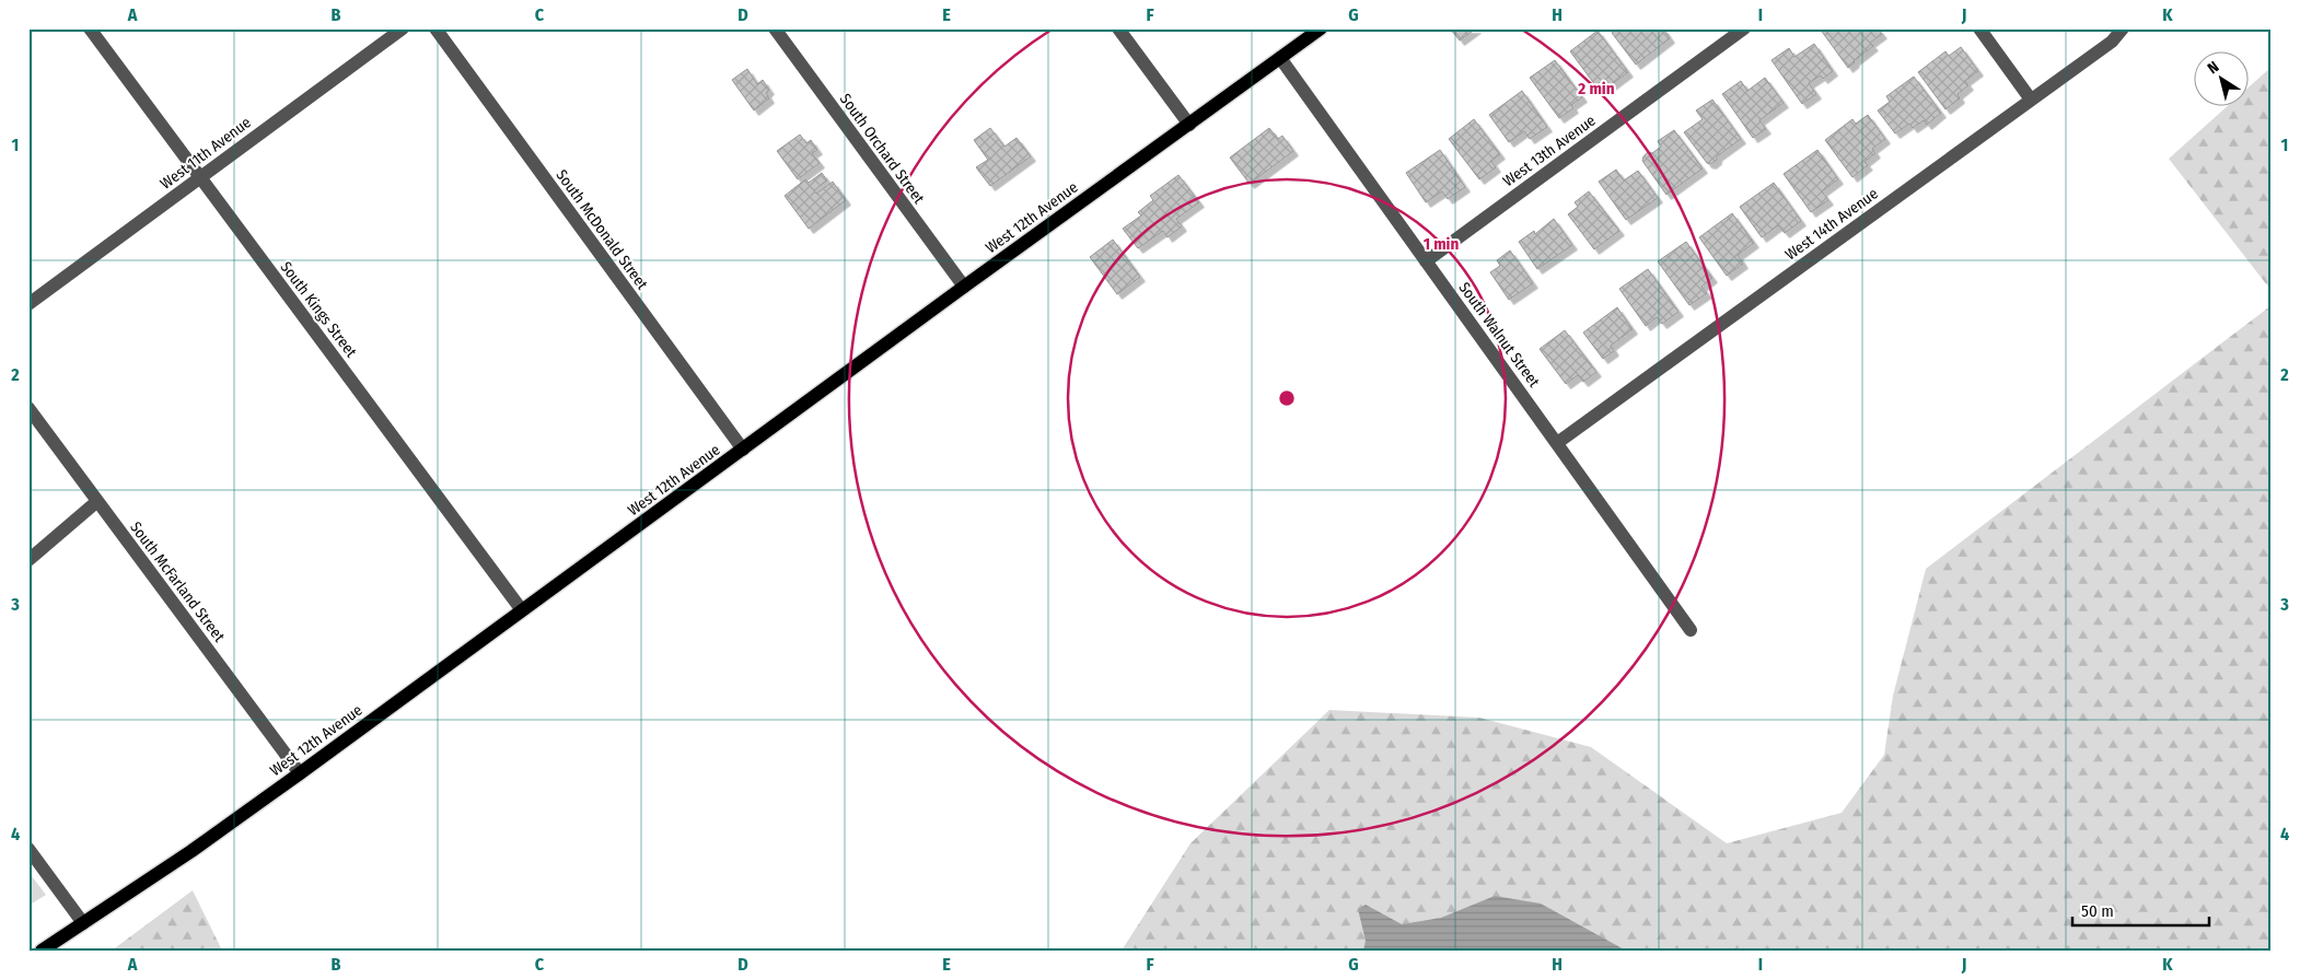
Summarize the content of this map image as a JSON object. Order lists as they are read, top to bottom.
{
  "streets": {
    "main road": ["West 12th Avenue"],
    "street": [
      "South Orchard Street",
      "West 13th Avenue",
      "West 11th Avenue",
      "West 14th Avenue",
      "South McDonald Street",
      "South Kings Street",
      "South Walnut Street",
      "South McFarland Street"
    ]
  },
  "crossings": [
    ["South Orchard Street", "West 12th Avenue"],
    ["West 13th Avenue", "South Walnut Street"],
    ["West 11th Avenue", "South Kings Street"],
    ["West 12th Avenue", "South McDonald Street"],
    ["West 12th Avenue", "South Kings Street"],
    ["West 12th Avenue", "South Walnut Street"],
    ["West 12th Avenue", "South McFarland Street"],
    ["West 14th Avenue", "South Walnut Street"]
  ],
  "scale_bar": "50 m",
  "north": "top left",
  "grid": {
    "columns": [
      "A",
      "B",
      "C",
      "D",
      "E",
      "F",
      "G",
      "H",
      "I",
      "J",
      "K"
    ],
    "rows": [
      "1",
      "2",
      "3",
      "4"
    ]
  },
  "rings": ["2 min", "1 min"]
}
